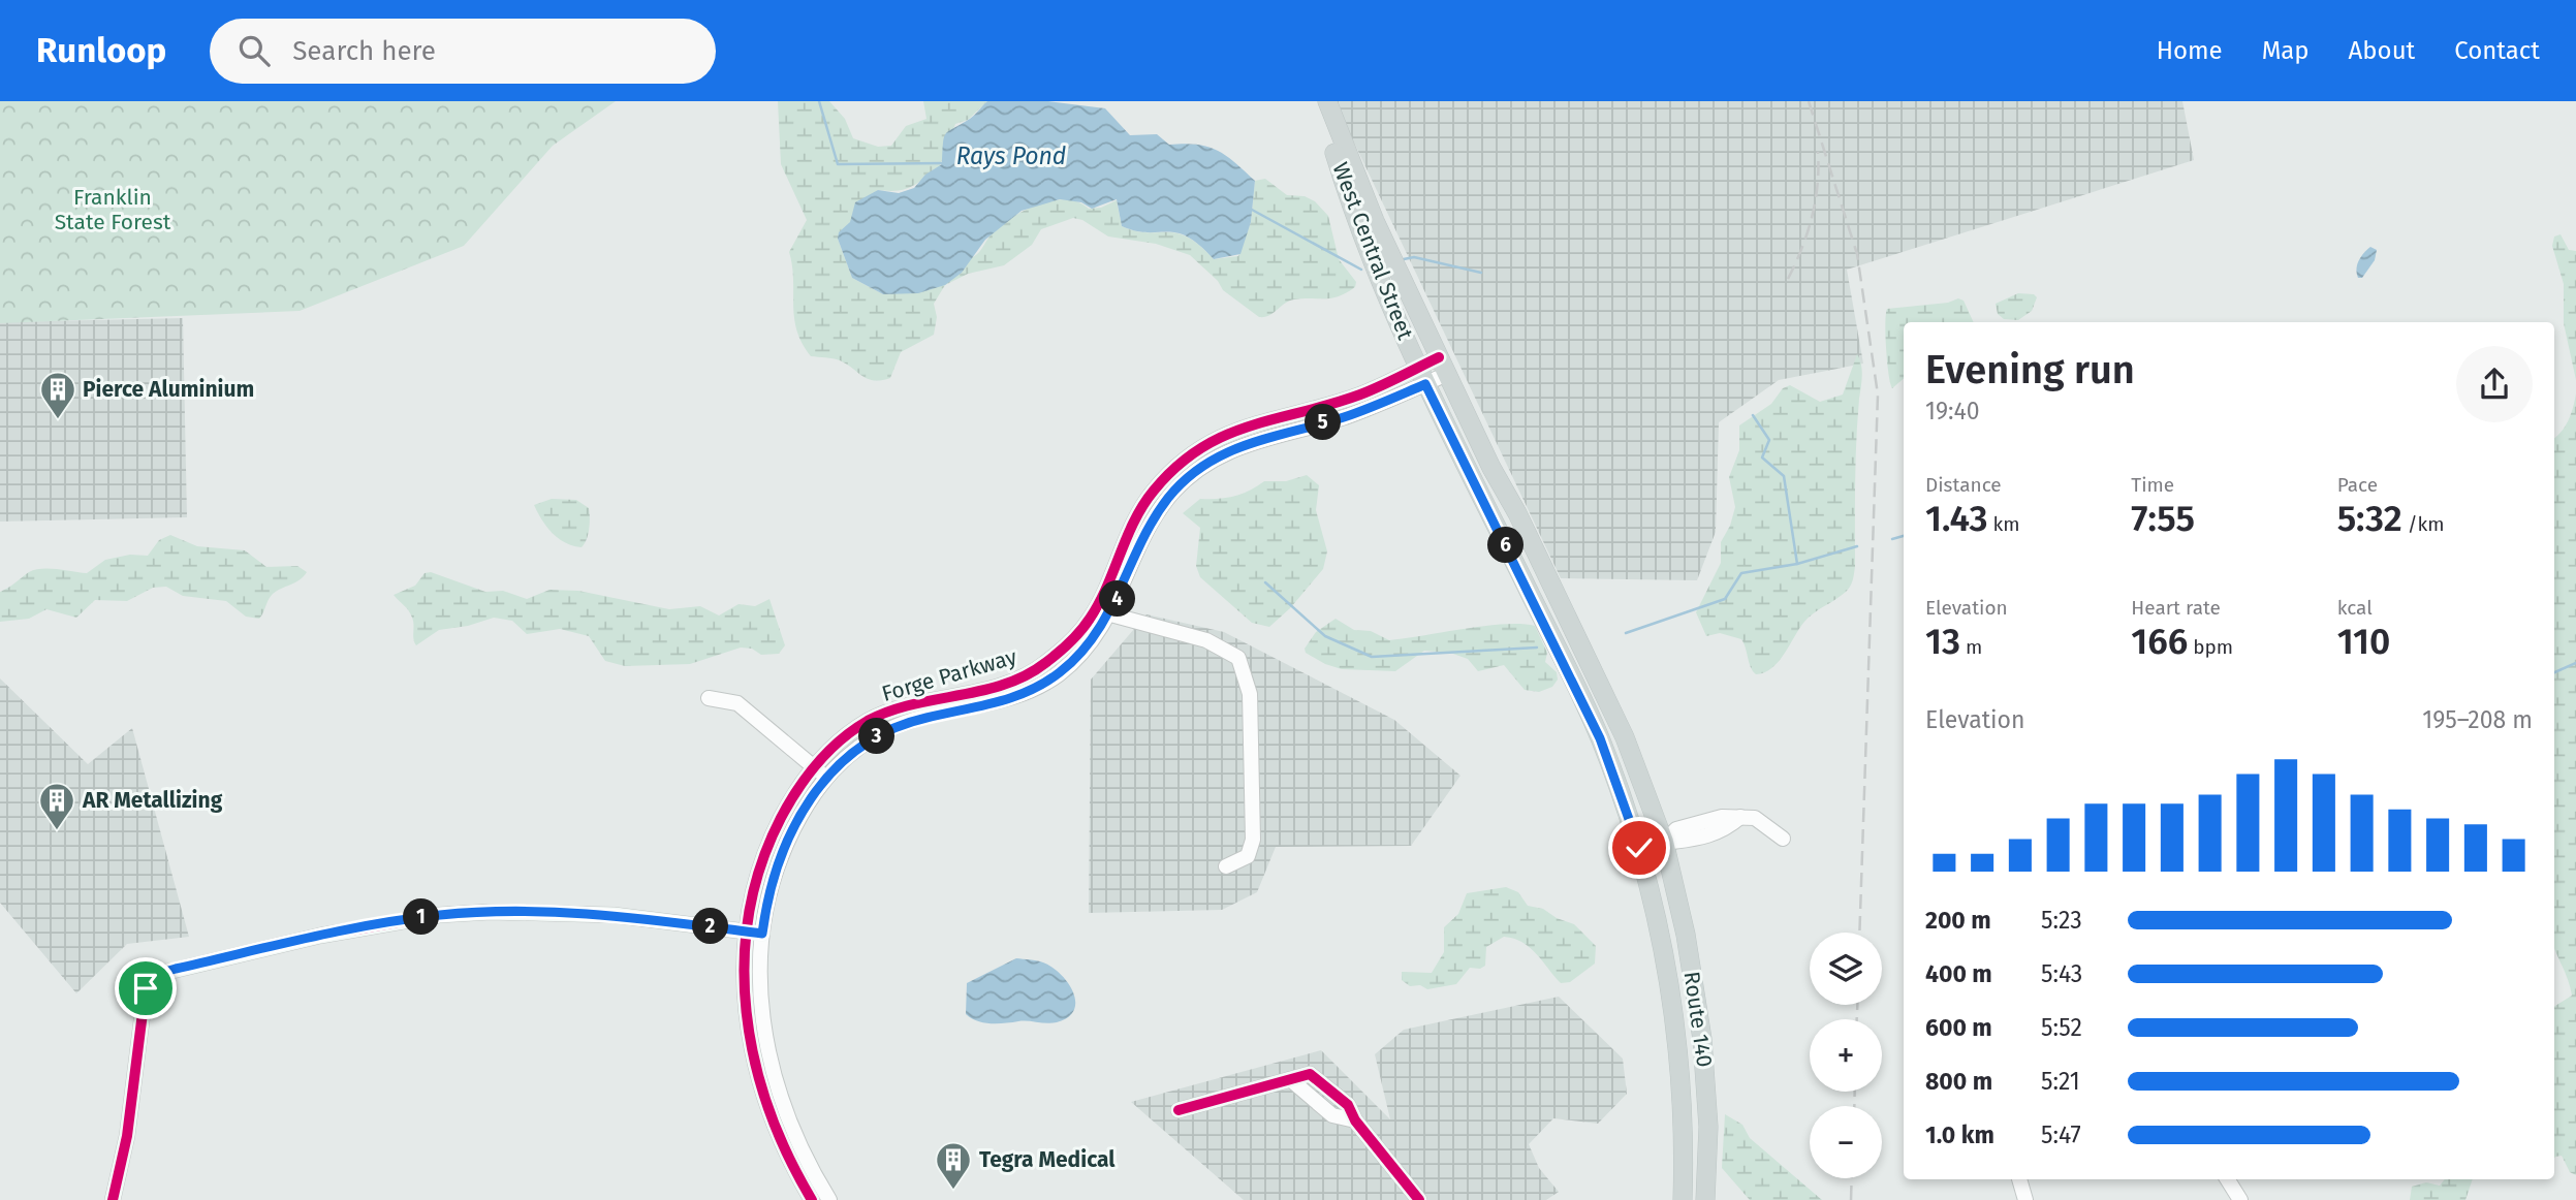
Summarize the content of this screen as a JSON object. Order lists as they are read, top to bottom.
{
  "streets": {
    "main road": ["West Central Street", "Route 140"],
    "street": ["Forge Parkway"]
  },
  "crossings": [
    ["West Central Street", "Forge Parkway"],
    ["West Central Street", "Route 140"]
  ],
  "water": ["Rays Pond"],
  "parks": ["Franklin State Forest"],
  "places": {
    "building": ["Pierce Aluminium", "AR Metallizing", "Tegra Medical"]
  },
  "page": {
    "header": "Runloop",
    "search": "Search here",
    "nav": [
      "Home",
      "Map",
      "About",
      "Contact"
    ],
    "heading": ["Evening run", "19:40"],
    "pins": [
      "5",
      "6",
      "4",
      "3",
      "1",
      "2"
    ],
    "stats": [
      ["Distance", "1.43 km"],
      ["Time", "7:55"],
      ["Pace", "5:32 /km"],
      ["Elevation", "13 m"],
      ["Heart rate", "166 bpm"],
      ["kcal", "110"]
    ],
    "chart": ["Elevation", "195–208 m"],
    "list": [
      {
        "name": "200 m",
        "note": "5:23"
      },
      {
        "name": "400 m",
        "note": "5:43"
      },
      {
        "name": "600 m",
        "note": "5:52"
      },
      {
        "name": "800 m",
        "note": "5:21"
      },
      {
        "name": "1.0 km",
        "note": "5:47"
      }
    ],
    "map_buttons": ["+", "−"]
  }
}
